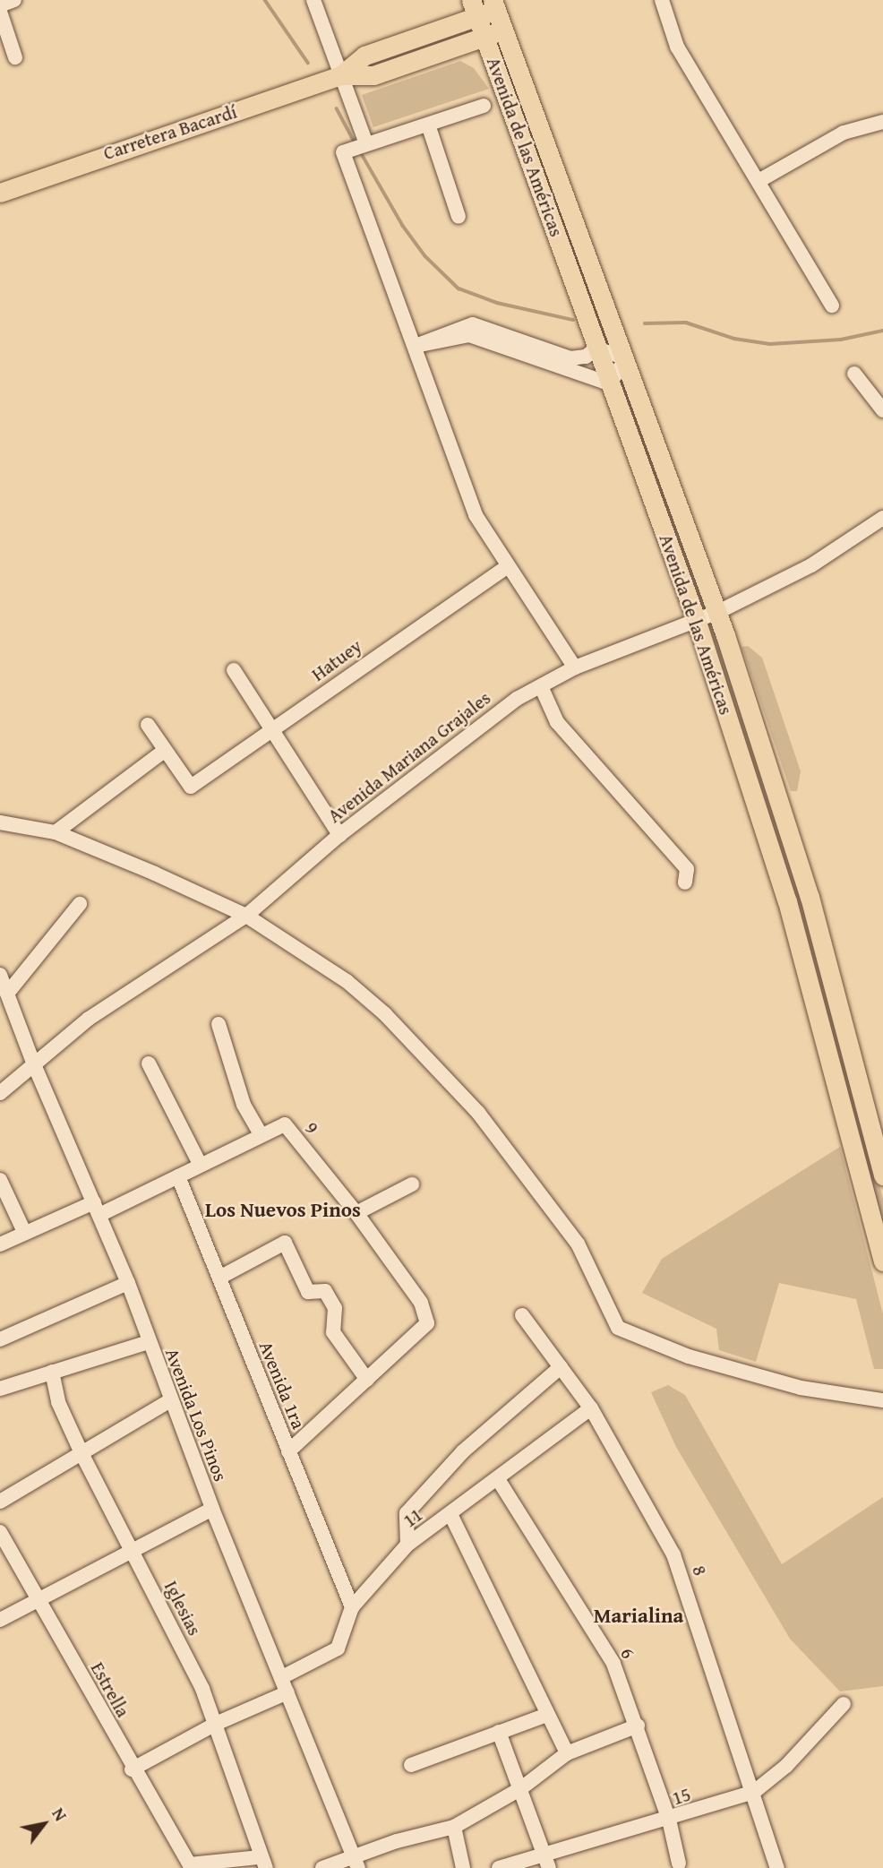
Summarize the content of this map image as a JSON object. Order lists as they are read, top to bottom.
{
  "streets": {
    "main road": ["Carretera Bacardí", "Avenida de las Américas"],
    "street": [
      "Hatuey",
      "Avenida Mariana Grajales",
      "9",
      "Avenida 1ra",
      "Avenida Los Pinos",
      "11",
      "8",
      "Iglesias",
      "6",
      "Estrella",
      "15"
    ]
  },
  "crossings": [
    ["Carretera Bacardí", "Avenida de las Américas"],
    ["Avenida de las Américas", "Avenida Mariana Grajales"],
    ["Avenida Mariana Grajales", "Avenida Los Pinos"],
    ["9", "Avenida 1ra"],
    ["9", "Avenida Los Pinos"],
    ["Avenida 1ra", "11"],
    ["Avenida Los Pinos", "11"],
    ["11", "8"],
    ["11", "6"],
    ["8", "15"],
    ["Iglesias", "Estrella"],
    ["6", "15"]
  ],
  "districts": ["Los Nuevos Pinos", "Marialina"],
  "north": "top right"
}
